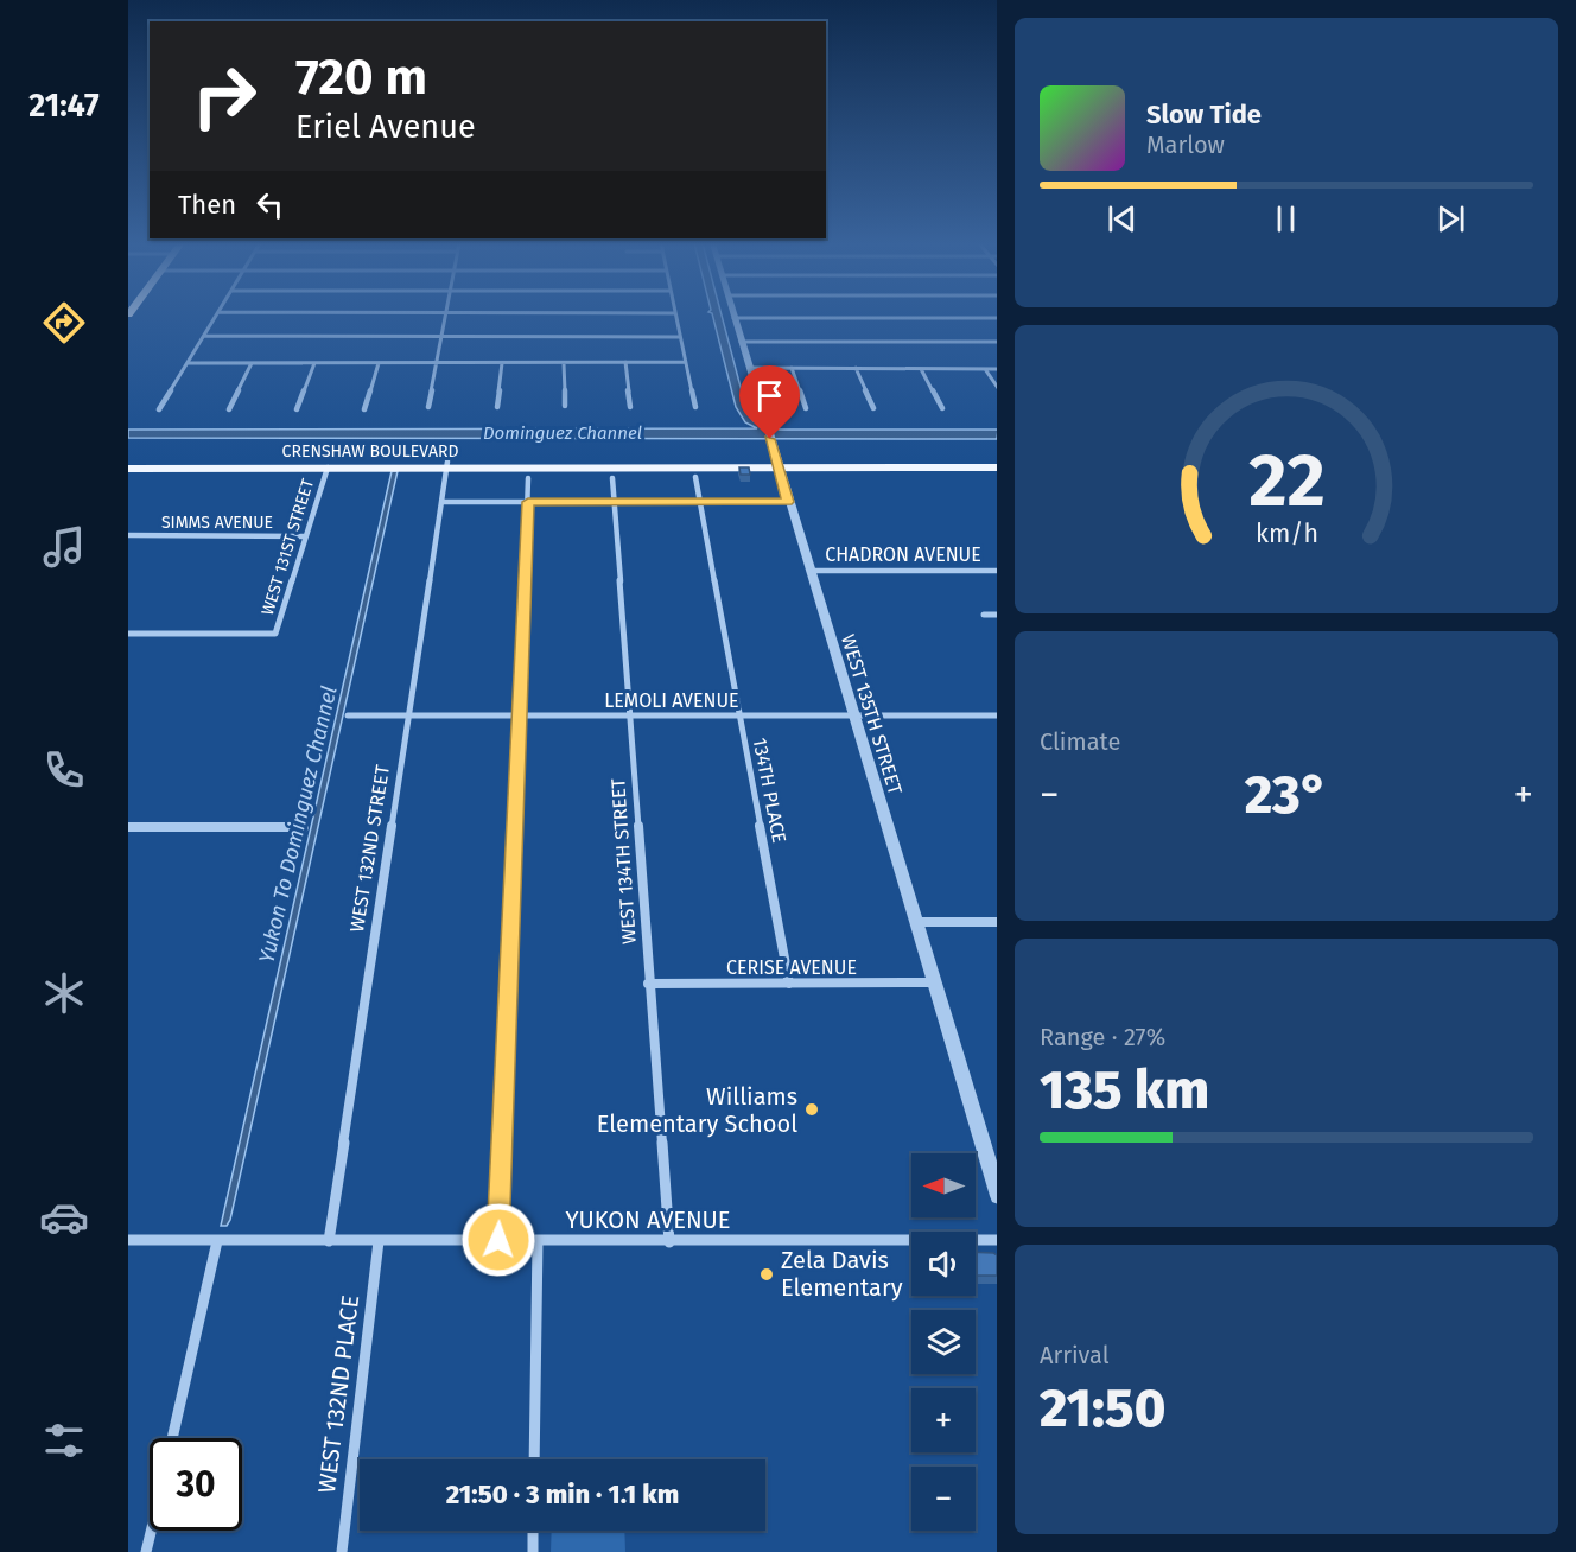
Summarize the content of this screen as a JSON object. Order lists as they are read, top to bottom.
{
  "streets": {
    "main road": ["CRENSHAW BOULEVARD"],
    "street": [
      "SIMMS AVENUE",
      "WEST 131ST STREET",
      "CHADRON AVENUE",
      "LEMOLI AVENUE",
      "WEST 135TH STREET",
      "134TH PLACE",
      "WEST 132ND STREET",
      "WEST 134TH STREET",
      "CERISE AVENUE",
      "YUKON AVENUE",
      "WEST 132ND PLACE"
    ]
  },
  "crossings": [
    ["CRENSHAW BOULEVARD", "WEST 131ST STREET"],
    ["CRENSHAW BOULEVARD", "WEST 135TH STREET"],
    ["CRENSHAW BOULEVARD", "WEST 132ND STREET"],
    ["SIMMS AVENUE", "WEST 131ST STREET"],
    ["CHADRON AVENUE", "WEST 135TH STREET"],
    ["LEMOLI AVENUE", "WEST 135TH STREET"],
    ["LEMOLI AVENUE", "134TH PLACE"],
    ["LEMOLI AVENUE", "WEST 132ND STREET"],
    ["LEMOLI AVENUE", "WEST 134TH STREET"],
    ["WEST 135TH STREET", "CERISE AVENUE"],
    ["134TH PLACE", "CERISE AVENUE"],
    ["WEST 132ND STREET", "YUKON AVENUE"],
    ["WEST 134TH STREET", "CERISE AVENUE"],
    ["WEST 134TH STREET", "YUKON AVENUE"],
    ["YUKON AVENUE", "WEST 132ND PLACE"]
  ],
  "water": ["Dominguez Channel", "Yukon To Dominguez Channel"],
  "places": ["Williams Elementary School", "Zela Davis Elementary"],
  "north": "left",
  "page": {
    "tabs": "21:47",
    "turn": ["720 m", "Eriel Avenue"],
    "song": ["Slow Tide", "Marlow"],
    "then": "Then",
    "tile": [
      "Climate",
      ["Range · 27%", "135 km"],
      ["Arrival", "21:50"]
    ],
    "heat": ["−", "23°", "+"],
    "map_buttons": ["+", "−"],
    "limit": "30",
    "trip": "21:50 · 3 min · 1.1 km",
    "gauge": ["22", "km/h"]
  }
}
